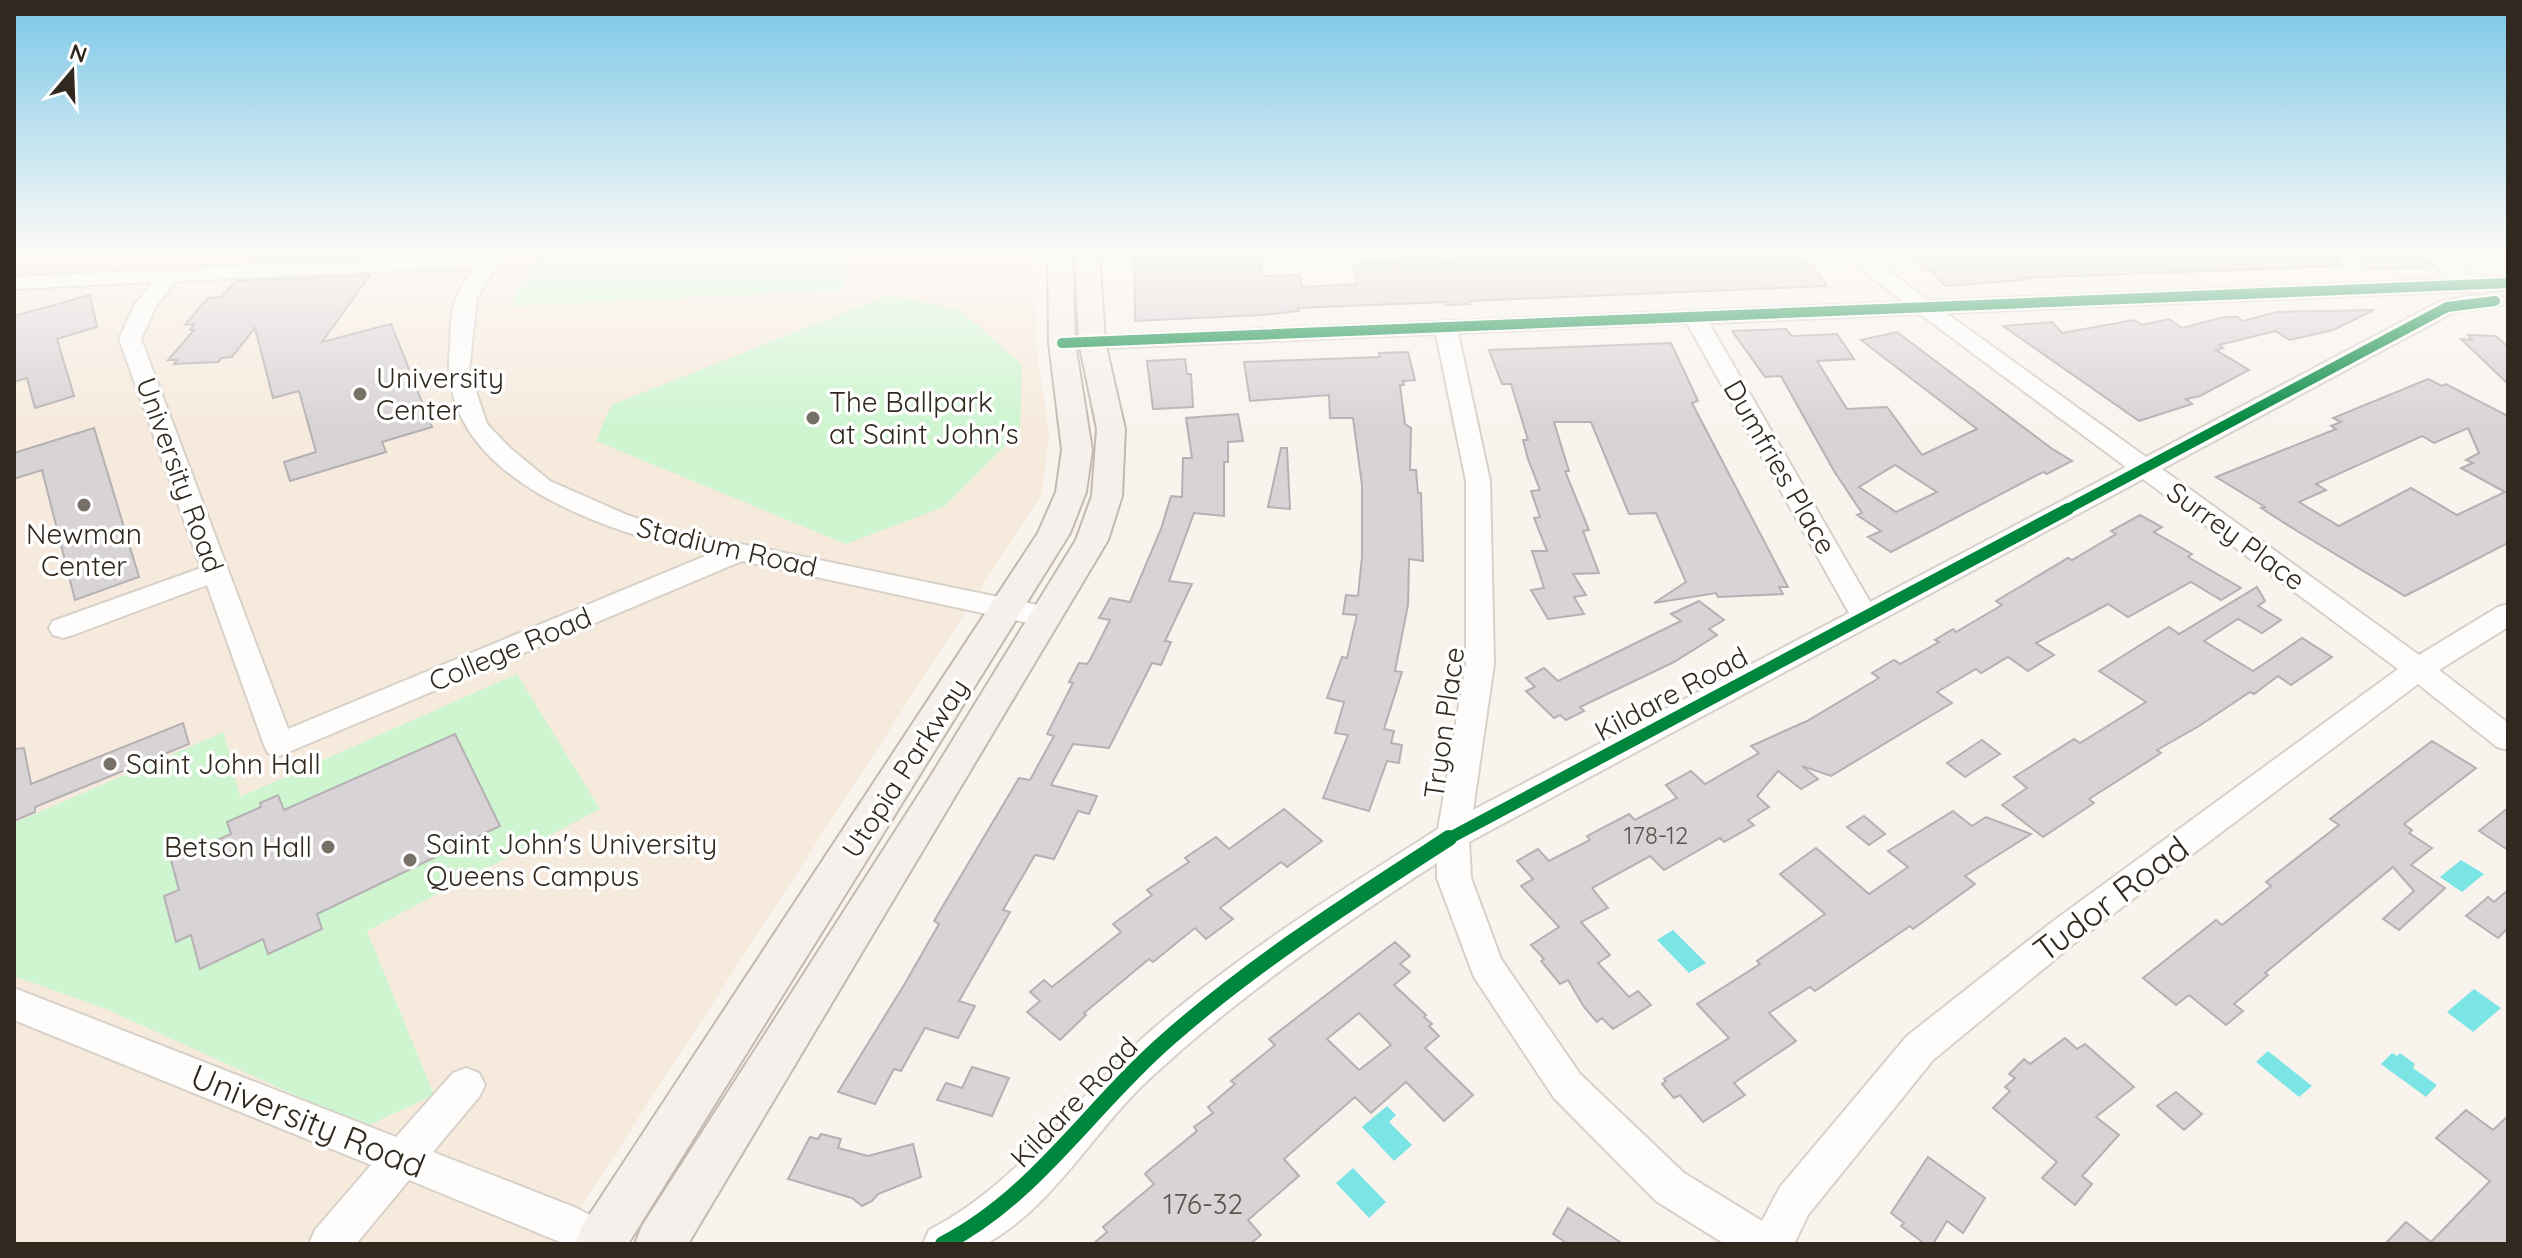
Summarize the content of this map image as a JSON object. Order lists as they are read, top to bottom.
{
  "streets": {
    "main road": ["Utopia Parkway"],
    "street": [
      "Dumfries Place",
      "University Road",
      "Surrey Place",
      "Stadium Road",
      "College Road",
      "Kildare Road",
      "Tryon Place",
      "Tudor Road"
    ]
  },
  "crossings": [
    ["Dumfries Place", "Kildare Road"],
    ["University Road", "College Road"],
    ["University Road", "Utopia Parkway"],
    ["Surrey Place", "Kildare Road"],
    ["Surrey Place", "Tudor Road"],
    ["Stadium Road", "College Road"],
    ["Stadium Road", "Utopia Parkway"],
    ["Kildare Road", "Tryon Place"]
  ],
  "places": [
    "University Center",
    "The Ballpark at Saint John's",
    "Newman Center",
    "Saint John Hall",
    "Betson Hall",
    "Saint John's University Queens Campus"
  ],
  "house_numbers": ["178-12", "176-32"],
  "north": "top"
}
